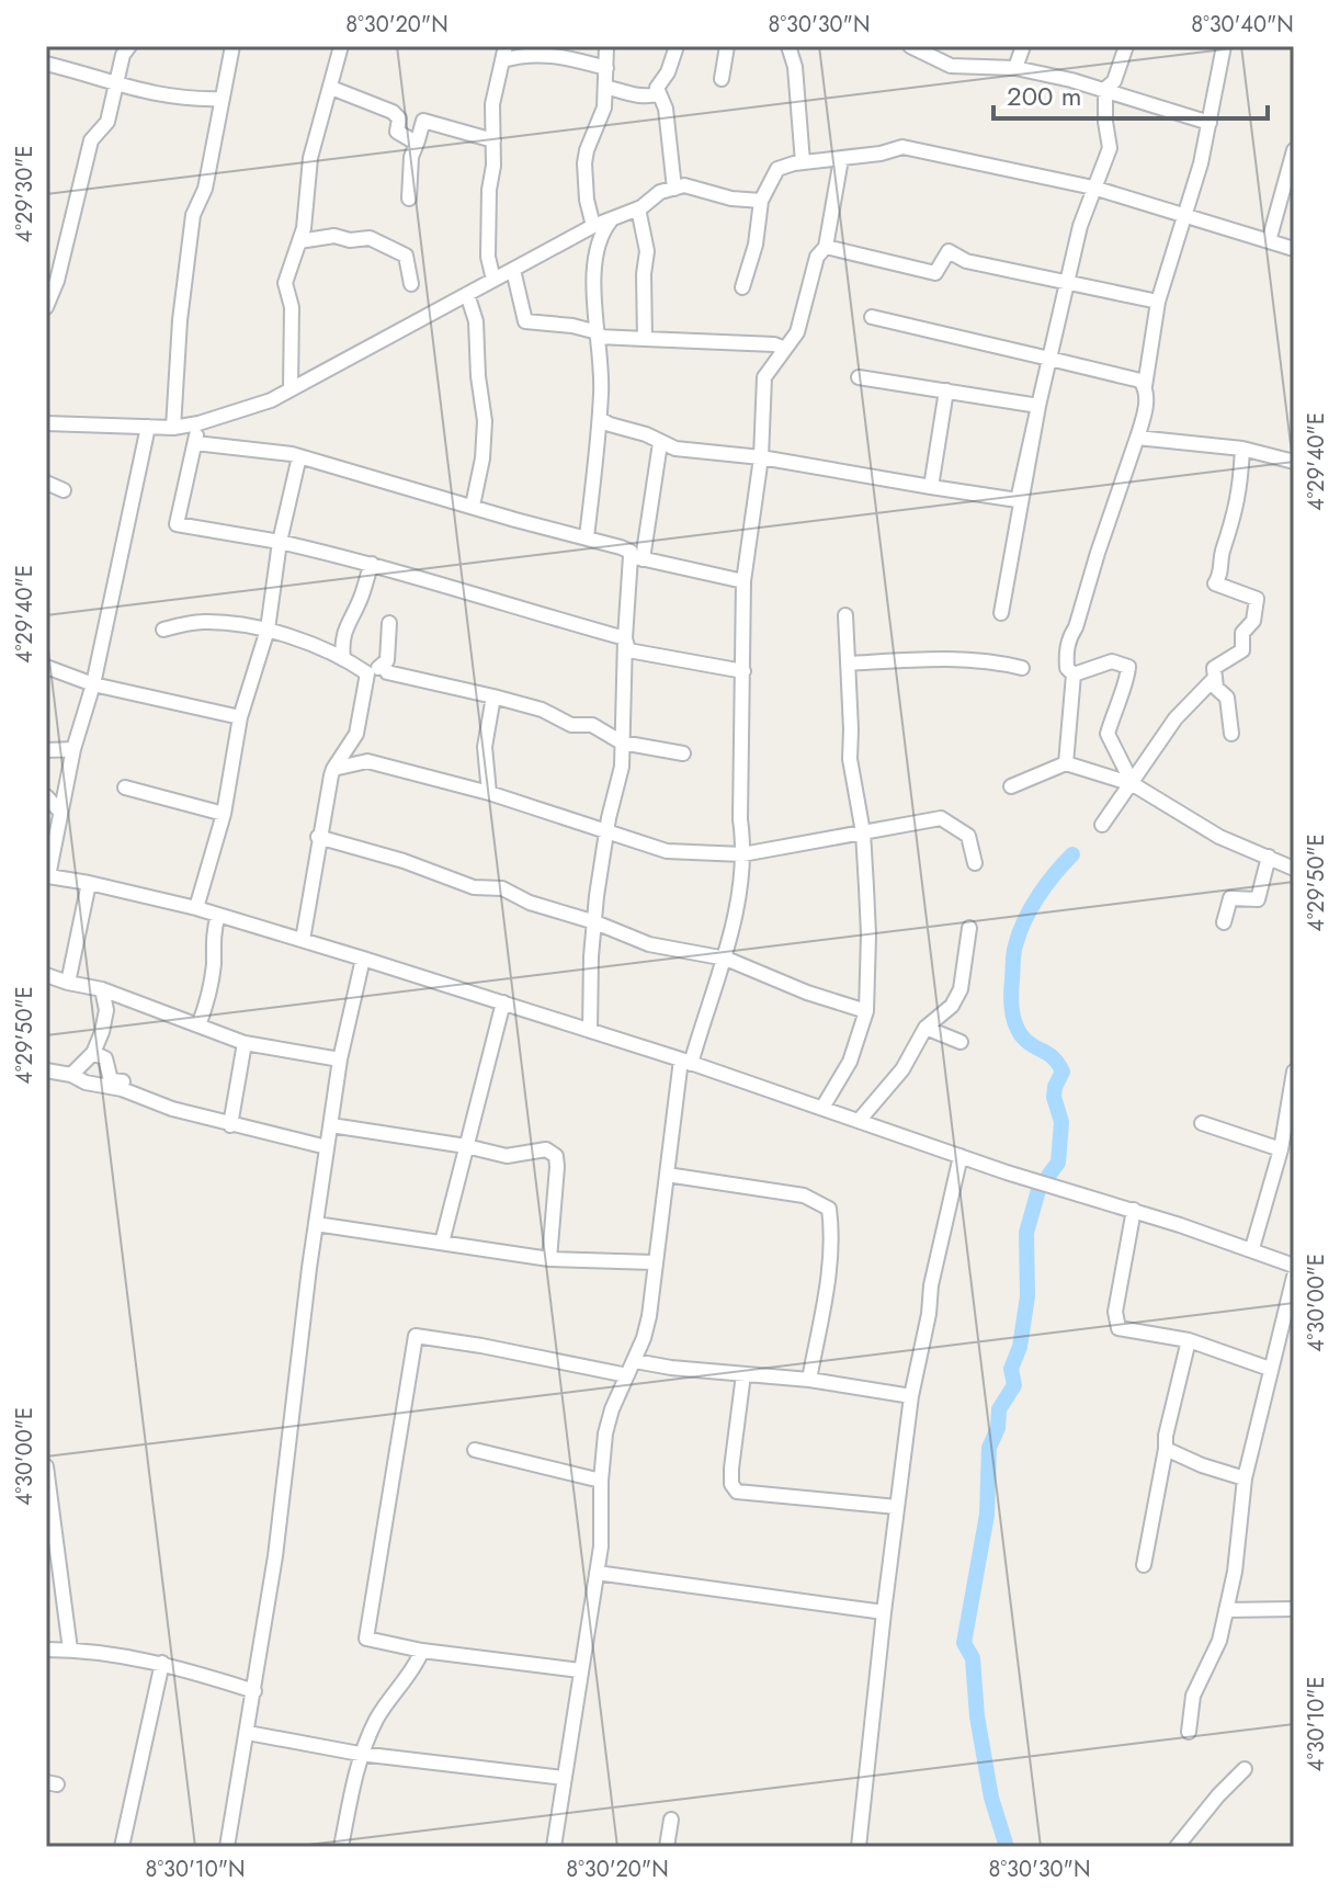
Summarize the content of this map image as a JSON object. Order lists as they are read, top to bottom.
{
  "scale_bar": "200 m",
  "coordinates": [
    "8°30'20\"N",
    "8°30'30\"N",
    "8°30'40\"N",
    "4°29'30\"E",
    "4°29'40\"E",
    "4°29'50\"E",
    "4°30'00\"E",
    "4°30'10\"E",
    "8°30'10\"N"
  ]
}
